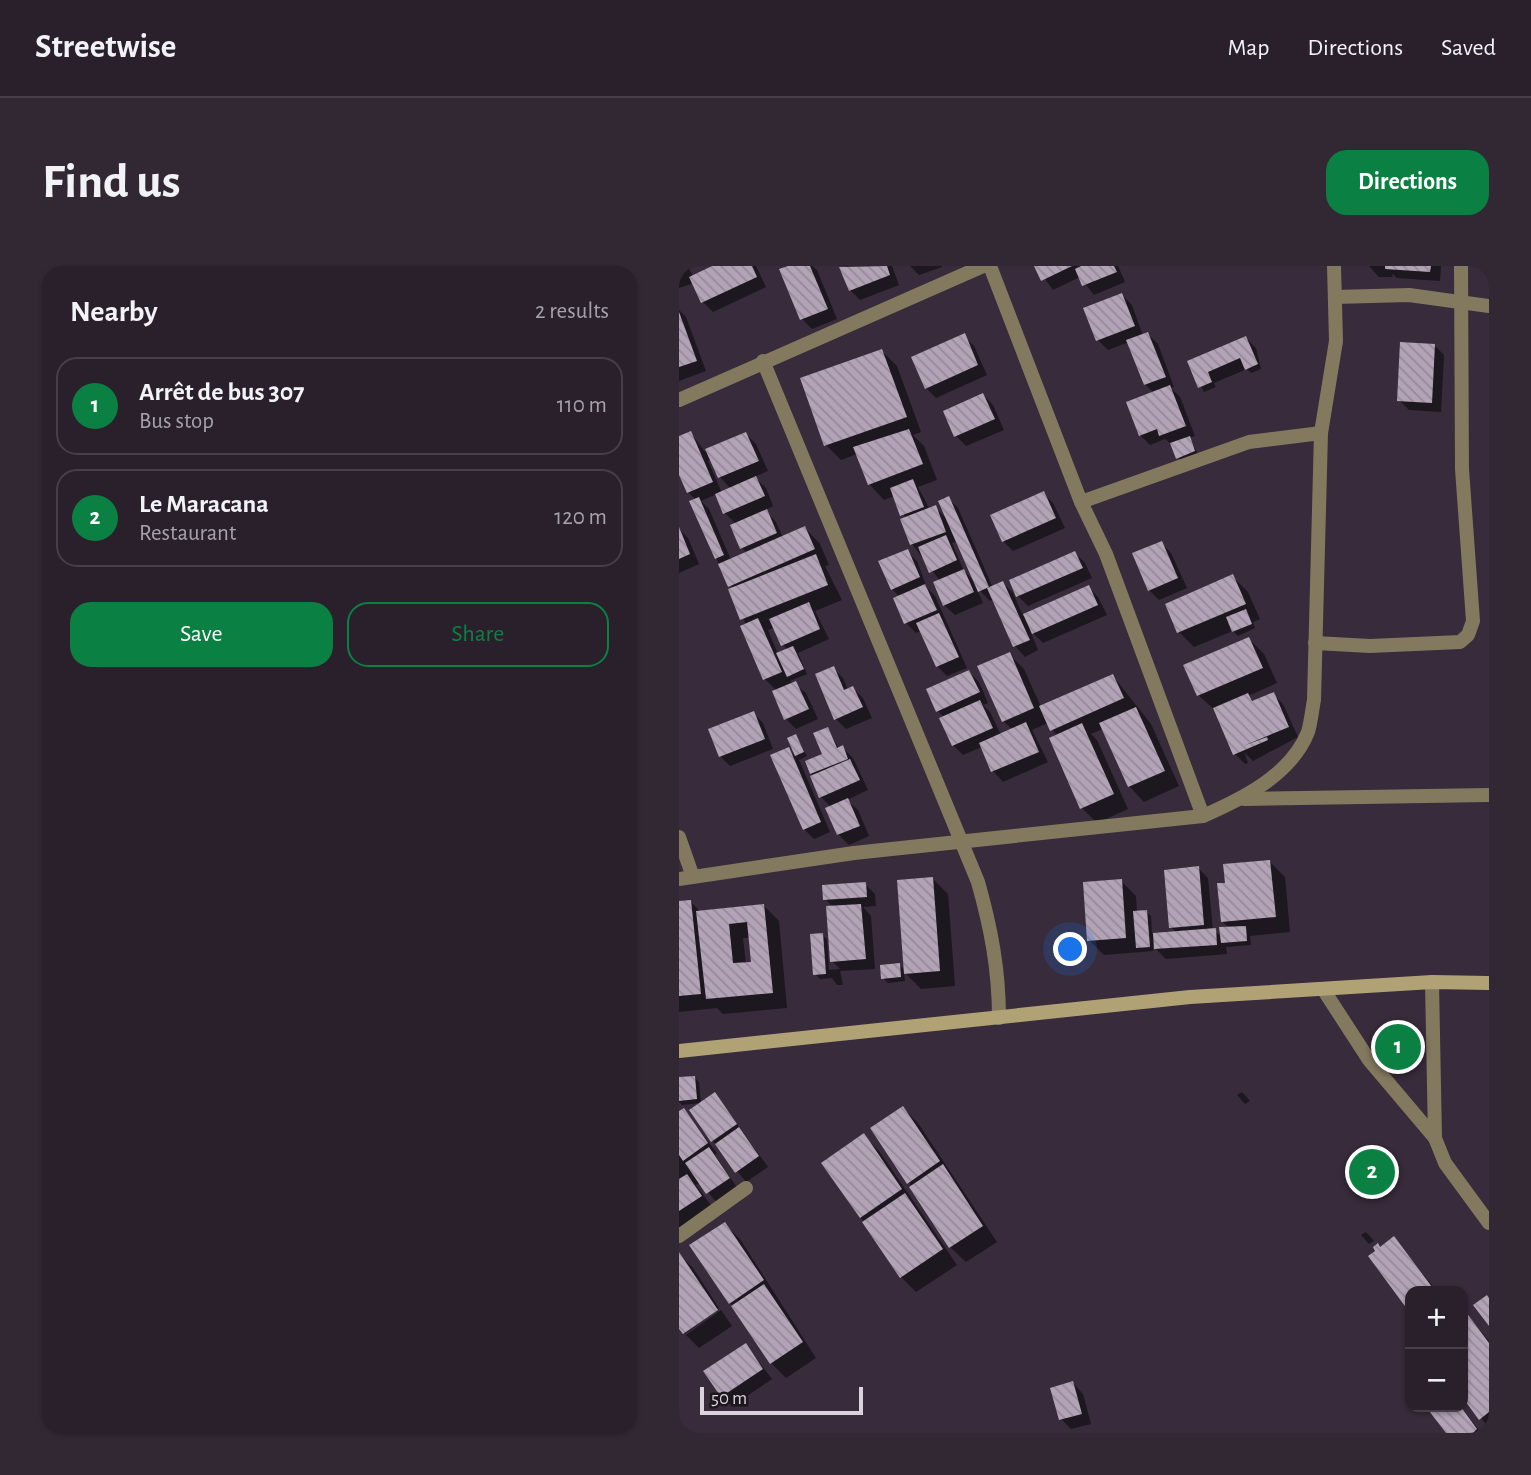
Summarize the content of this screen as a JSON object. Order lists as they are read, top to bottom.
{
  "scale_bar": "50 m",
  "page": {
    "header": "Streetwise",
    "nav": ["Map", "Directions", "Saved"],
    "buttons": [
      "Directions",
      ["Save", "Share"]
    ],
    "title": "Find us",
    "heading": ["Nearby", "2 results"],
    "list": [
      {
        "mark": "1",
        "name": "Arrêt de bus 307",
        "note": "Bus stop",
        "value": "110 m"
      },
      {
        "mark": "2",
        "name": "Le Maracana",
        "note": "Restaurant",
        "value": "120 m"
      }
    ],
    "pins": ["1", "2"],
    "map_buttons": ["+", "−"],
    "scale": "50 m"
  }
}
